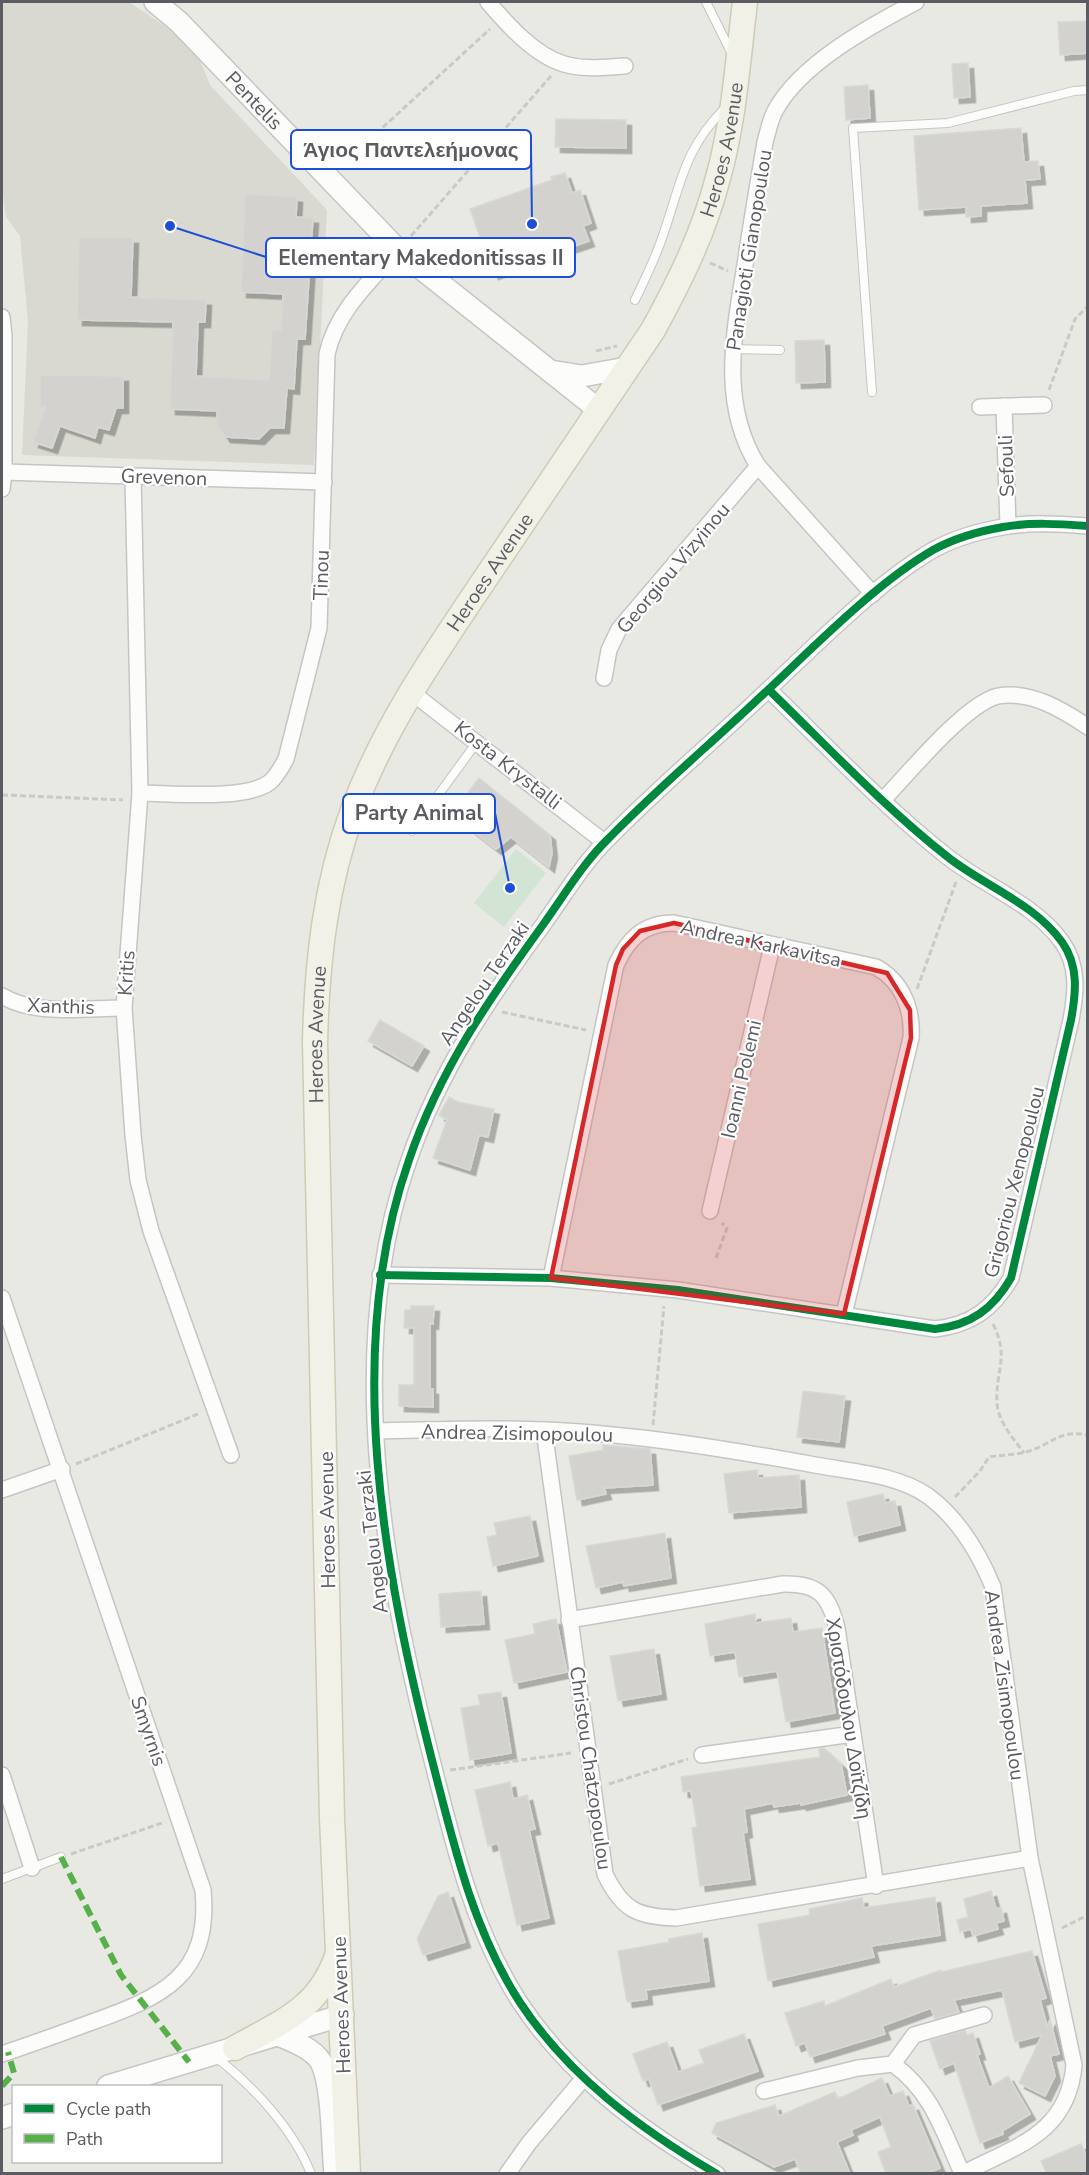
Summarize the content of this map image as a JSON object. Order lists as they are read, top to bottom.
{
  "streets": {
    "main road": ["Heroes Avenue"],
    "street": [
      "Pentelis",
      "Panagioti Gianopoulou",
      "Sefouli",
      "Grevenon",
      "Georgiou Vizyinou",
      "Tinou",
      "Kosta Krystalli",
      "Andrea Karkavitsa",
      "Kritis",
      "Angelou Terzaki",
      "Xanthis",
      "Ioanni Polemi",
      "Grigoriou Xenopoulou",
      "Andrea Zisimopoulou",
      "Χριστόδουλου Δοϊτζίδη",
      "Smyrnis",
      "Christou Chatzopoulou"
    ]
  },
  "crossings": [
    ["Pentelis", "Heroes Avenue"],
    ["Pentelis", "Tinou"],
    ["Heroes Avenue", "Kosta Krystalli"],
    ["Panagioti Gianopoulou", "Georgiou Vizyinou"],
    ["Panagioti Gianopoulou", "Angelou Terzaki"],
    ["Sefouli", "Angelou Terzaki"],
    ["Grevenon", "Tinou"],
    ["Grevenon", "Kritis"],
    ["Tinou", "Kritis"],
    ["Kosta Krystalli", "Angelou Terzaki"],
    ["Andrea Karkavitsa", "Ioanni Polemi"],
    ["Andrea Karkavitsa", "Grigoriou Xenopoulou"],
    ["Kritis", "Xanthis"],
    ["Angelou Terzaki", "Grigoriou Xenopoulou"],
    ["Angelou Terzaki", "Andrea Zisimopoulou"],
    ["Andrea Zisimopoulou", "Christou Chatzopoulou"],
    ["Χριστόδουλου Δοϊτζίδη", "Christou Chatzopoulou"]
  ],
  "places": ["Άγιος Παντελεήμονας", "Elementary Makedonitissas II", "Party Animal"],
  "legend": ["Cycle path", "Path"]
}
